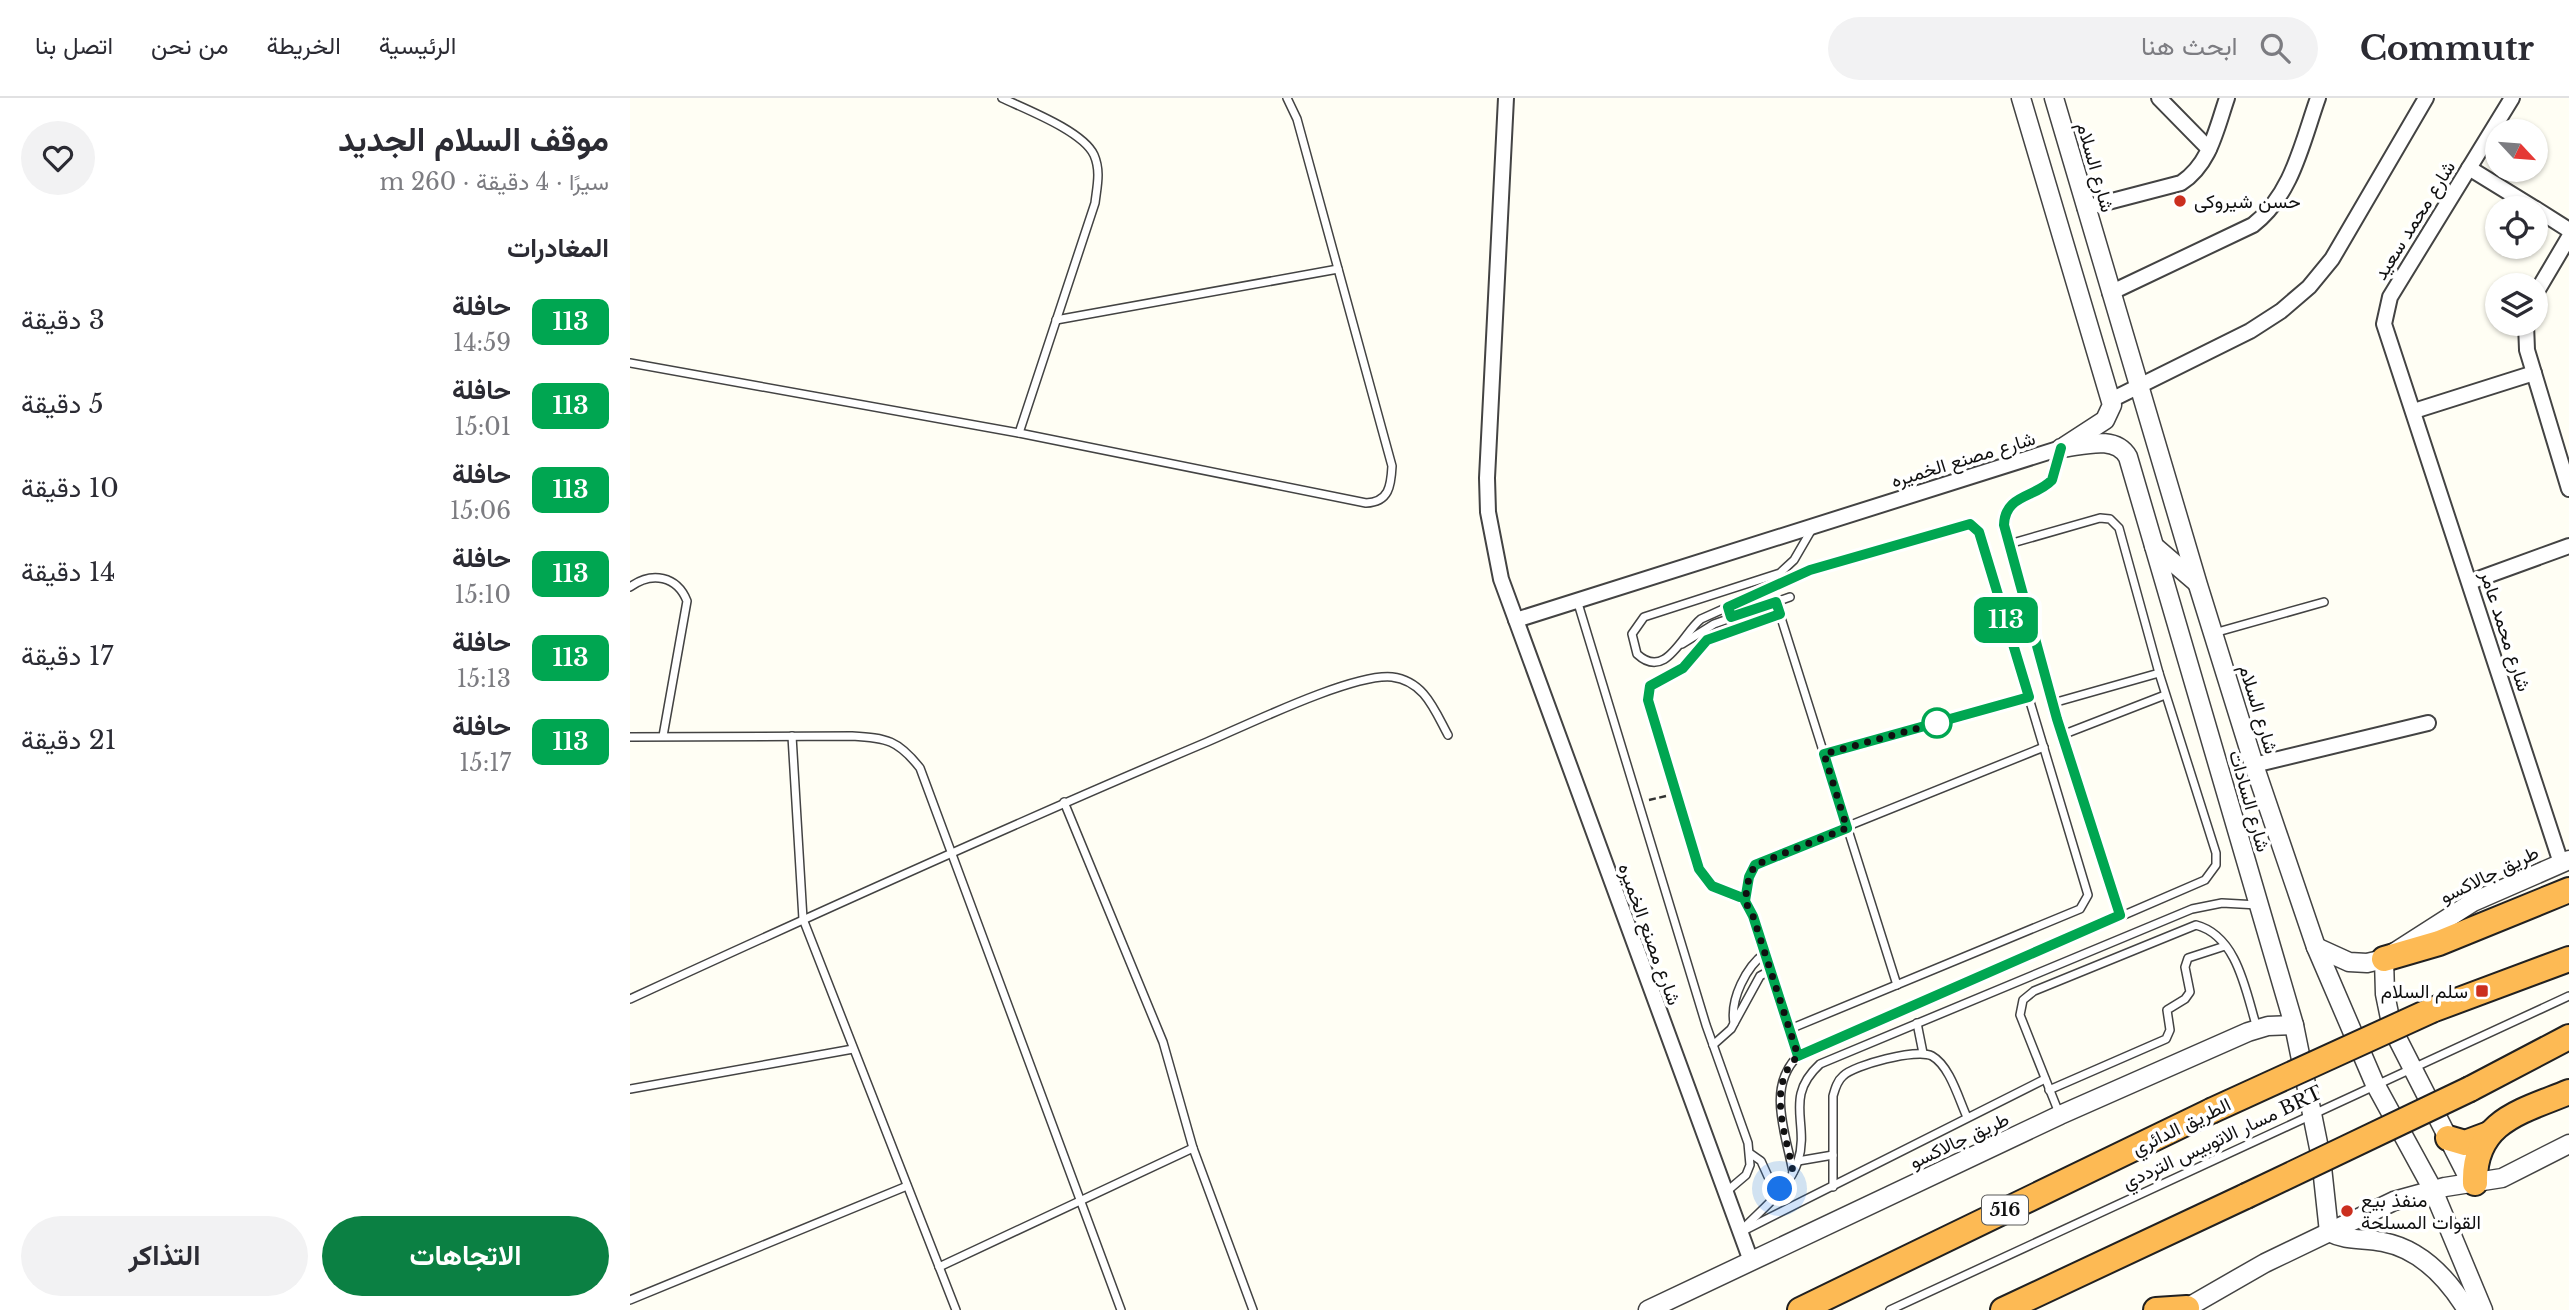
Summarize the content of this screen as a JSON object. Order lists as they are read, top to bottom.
{
  "streets": {
    "highway": ["الطريق الدائري", "516"],
    "street": [
      "شارع السلام",
      "شارع محمد سعيد",
      "شارع مصنع الخميره",
      "شارع محمد عامر",
      "شارع السادات",
      "طريق جالاكسو"
    ],
    "lane": ["مسار الاتوبيس الترددي BRT"]
  },
  "crossings": [
    ["شارع السلام", "طريق جالاكسو"],
    ["شارع محمد سعيد", "شارع محمد عامر"],
    ["شارع مصنع الخميره", "شارع السادات"],
    ["شارع مصنع الخميره", "طريق جالاكسو"],
    ["شارع محمد عامر", "طريق جالاكسو"],
    ["شارع السادات", "طريق جالاكسو"]
  ],
  "places": {
    "other": ["حسن شيروكى", "منفذ بيع القوات المسلحة"],
    "transit": ["سلم السلام"]
  },
  "lines": ["bus line 113"],
  "north": "bottom right",
  "page": {
    "header": "Commutr",
    "search": "ابحث هنا",
    "nav": [
      "الرئيسية",
      "الخريطة",
      "من نحن",
      "اتصل بنا"
    ],
    "on_map": "113",
    "heading": [
      ["موقف السلام الجديد", "سيرًا · 4 دقيقة · 260 m"],
      "المغادرات"
    ],
    "list": [
      {
        "mark": "113",
        "name": "حافلة",
        "note": "14:59",
        "value": "3 دقيقة"
      },
      {
        "mark": "113",
        "name": "حافلة",
        "note": "15:01",
        "value": "5 دقيقة"
      },
      {
        "mark": "113",
        "name": "حافلة",
        "note": "15:06",
        "value": "10 دقيقة"
      },
      {
        "mark": "113",
        "name": "حافلة",
        "note": "15:10",
        "value": "14 دقيقة"
      },
      {
        "mark": "113",
        "name": "حافلة",
        "note": "15:13",
        "value": "17 دقيقة"
      },
      {
        "mark": "113",
        "name": "حافلة",
        "note": "15:17",
        "value": "21 دقيقة"
      }
    ],
    "buttons": ["الاتجاهات", "التذاكر"]
  }
}
